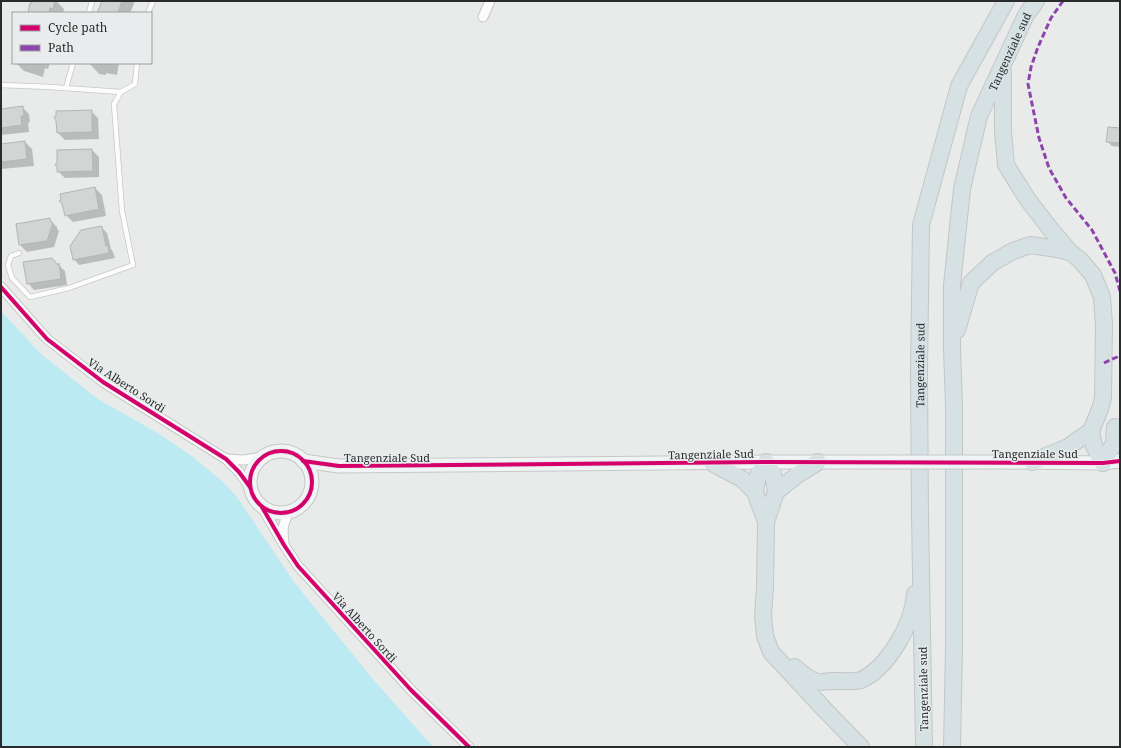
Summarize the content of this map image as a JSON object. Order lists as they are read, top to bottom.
{
  "streets": {
    "highway": ["Tangenziale sud"],
    "street": ["Via Alberto Sordi", "Tangenziale Sud"]
  },
  "crossings": [
    ["Via Alberto Sordi", "Tangenziale Sud"]
  ],
  "legend": ["Cycle path", "Path"]
}
